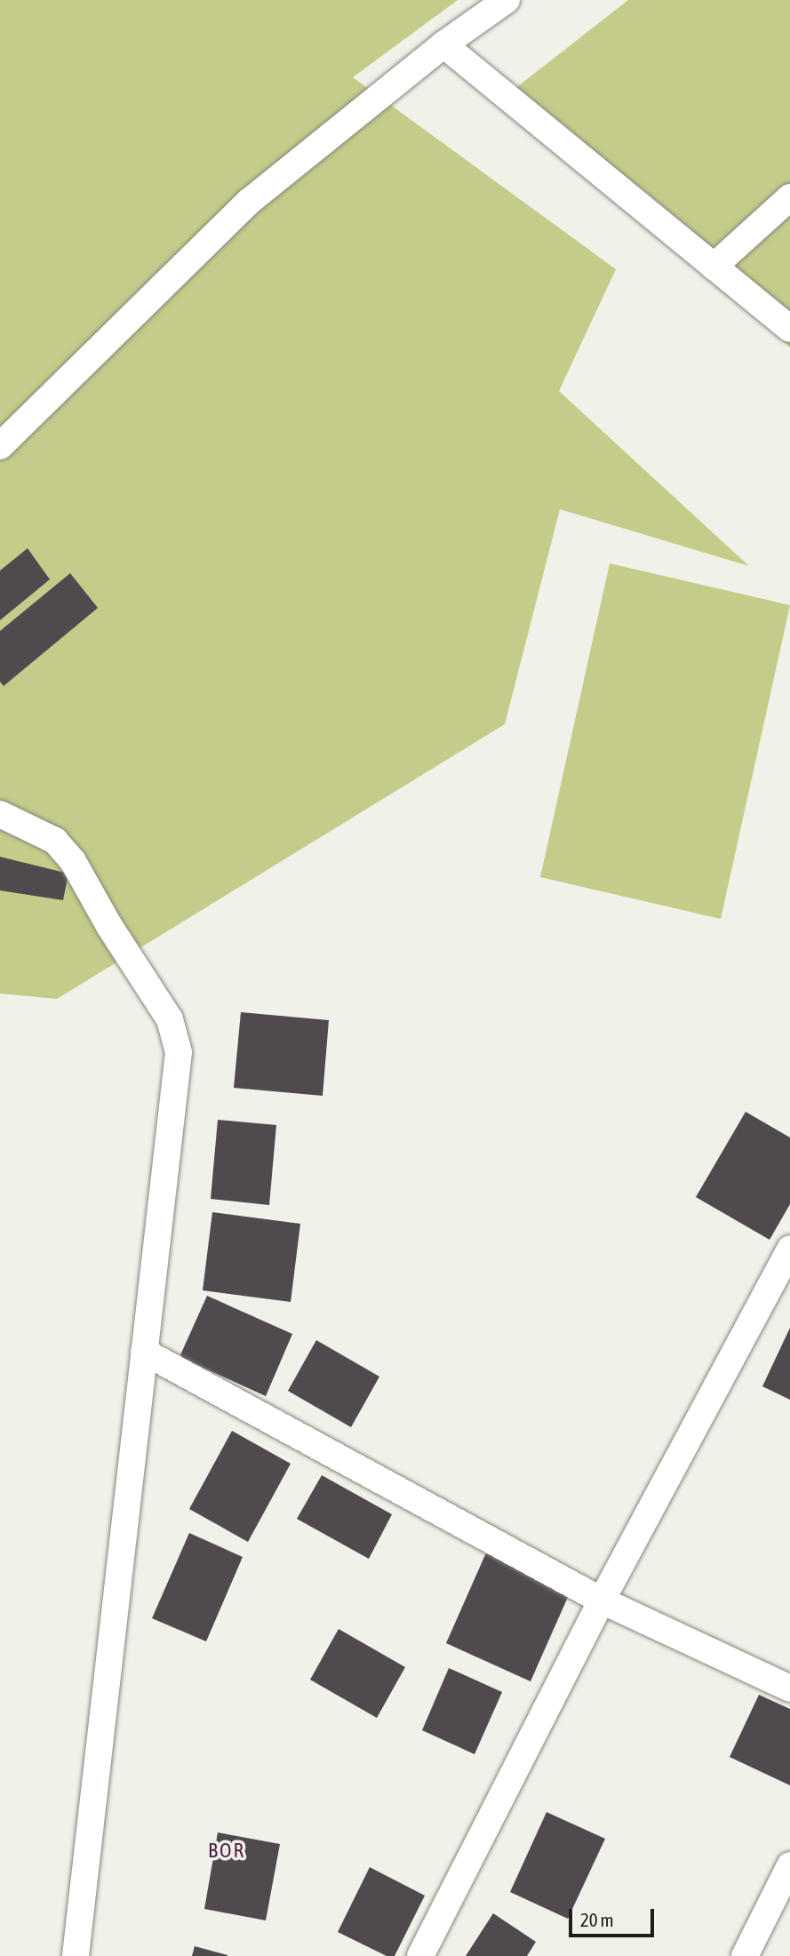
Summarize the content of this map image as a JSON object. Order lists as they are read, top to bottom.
{
  "districts": ["BOR"],
  "scale_bar": "20 m"
}
